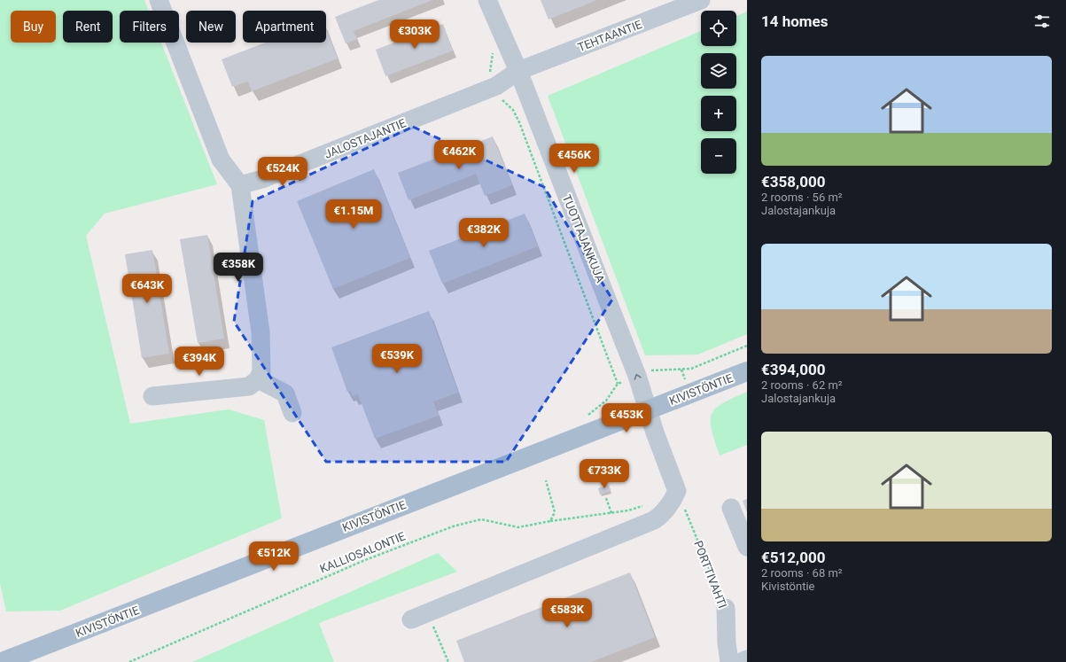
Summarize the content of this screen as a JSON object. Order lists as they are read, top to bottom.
{
  "streets": {
    "main road": ["KIVISTÖNTIE"],
    "street": [
      "TEHTAANTIE",
      "JALOSTAJANTIE",
      "TUOTTAJANKUJA",
      "PORTTIVAHTI"
    ],
    "path": ["KALLIOSALONTIE"]
  },
  "crossings": [
    ["TEHTAANTIE", "JALOSTAJANTIE"],
    ["TEHTAANTIE", "TUOTTAJANKUJA"],
    ["JALOSTAJANTIE", "TUOTTAJANKUJA"],
    ["TUOTTAJANKUJA", "KIVISTÖNTIE"],
    ["TUOTTAJANKUJA", "PORTTIVAHTI"]
  ],
  "one_way": ["TUOTTAJANKUJA"],
  "page": {
    "heading": "14 homes",
    "map_buttons": ["+", "−"],
    "chip": [
      "Buy",
      "Rent",
      "Filters",
      "New",
      "Apartment"
    ],
    "price": [
      "€303K",
      "€462K",
      "€456K",
      "€524K",
      "€1.15M",
      "€382K",
      "€358K",
      "€643K",
      "€539K",
      "€394K",
      "€453K",
      "€733K",
      "€512K",
      "€583K"
    ],
    "list": [
      {
        "name": "€358,000",
        "note": "2 rooms · 56 m² · Jalostajankuja"
      },
      {
        "name": "€394,000",
        "note": "2 rooms · 62 m² · Jalostajankuja"
      },
      {
        "name": "€512,000",
        "note": "2 rooms · 68 m² · Kivistöntie"
      }
    ]
  }
}
